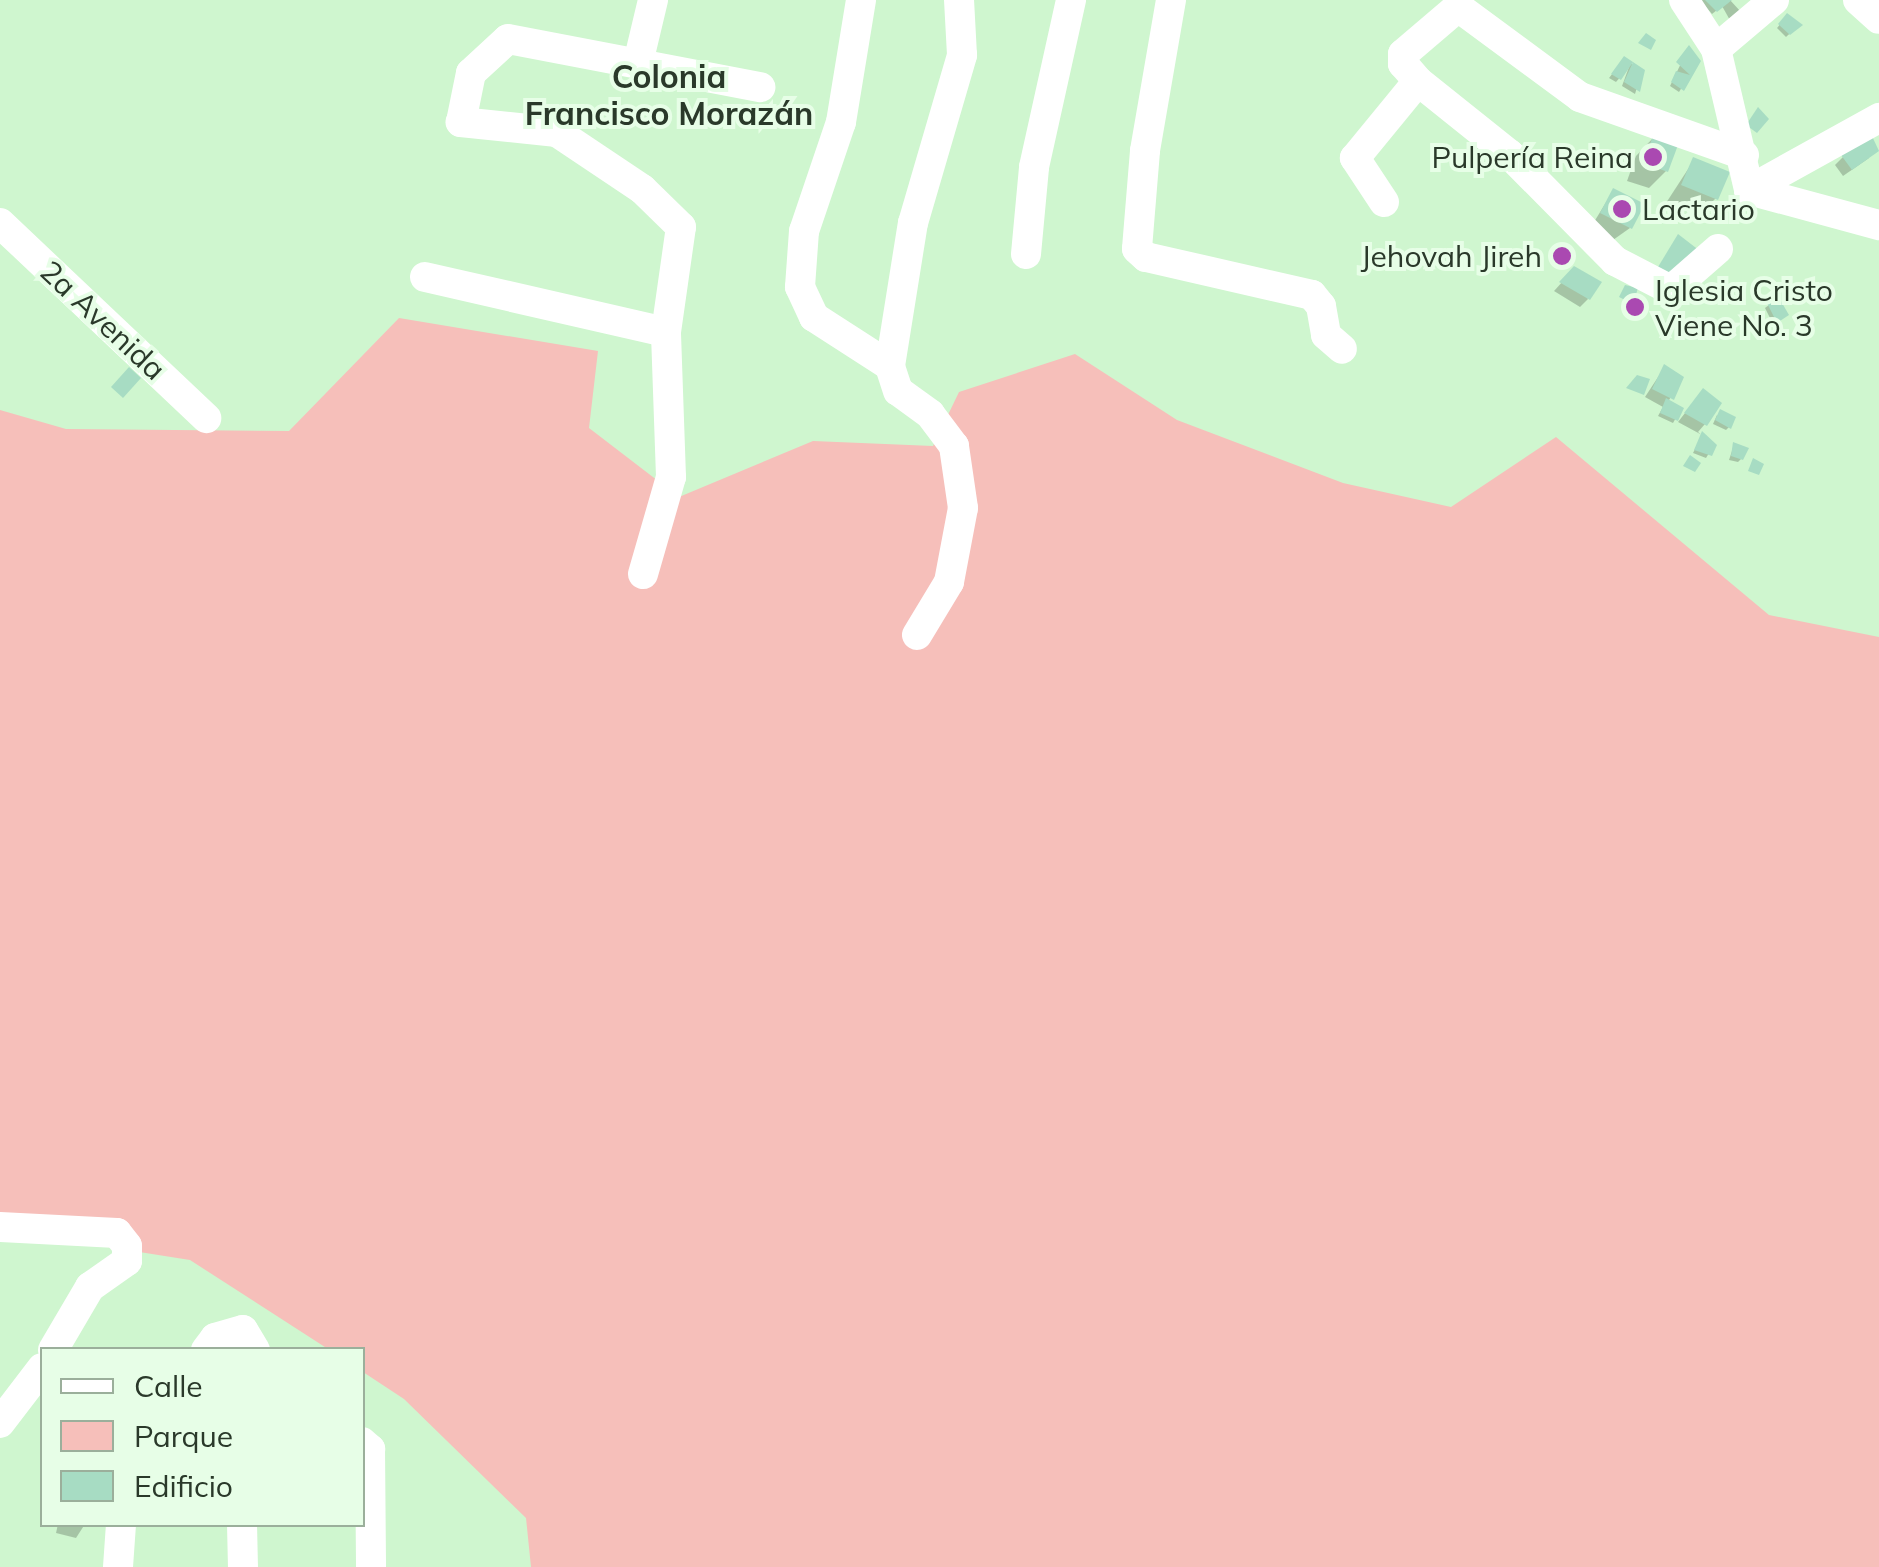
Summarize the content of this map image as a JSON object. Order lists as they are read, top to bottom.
{
  "streets": {
    "street": ["2a Avenida"]
  },
  "districts": ["Colonia Francisco Morazán"],
  "places": [
    "Pulpería Reina",
    "Lactario",
    "Jehovah Jireh",
    "Iglesia Cristo Viene No. 3"
  ],
  "legend": ["Calle", "Parque", "Edificio"]
}
